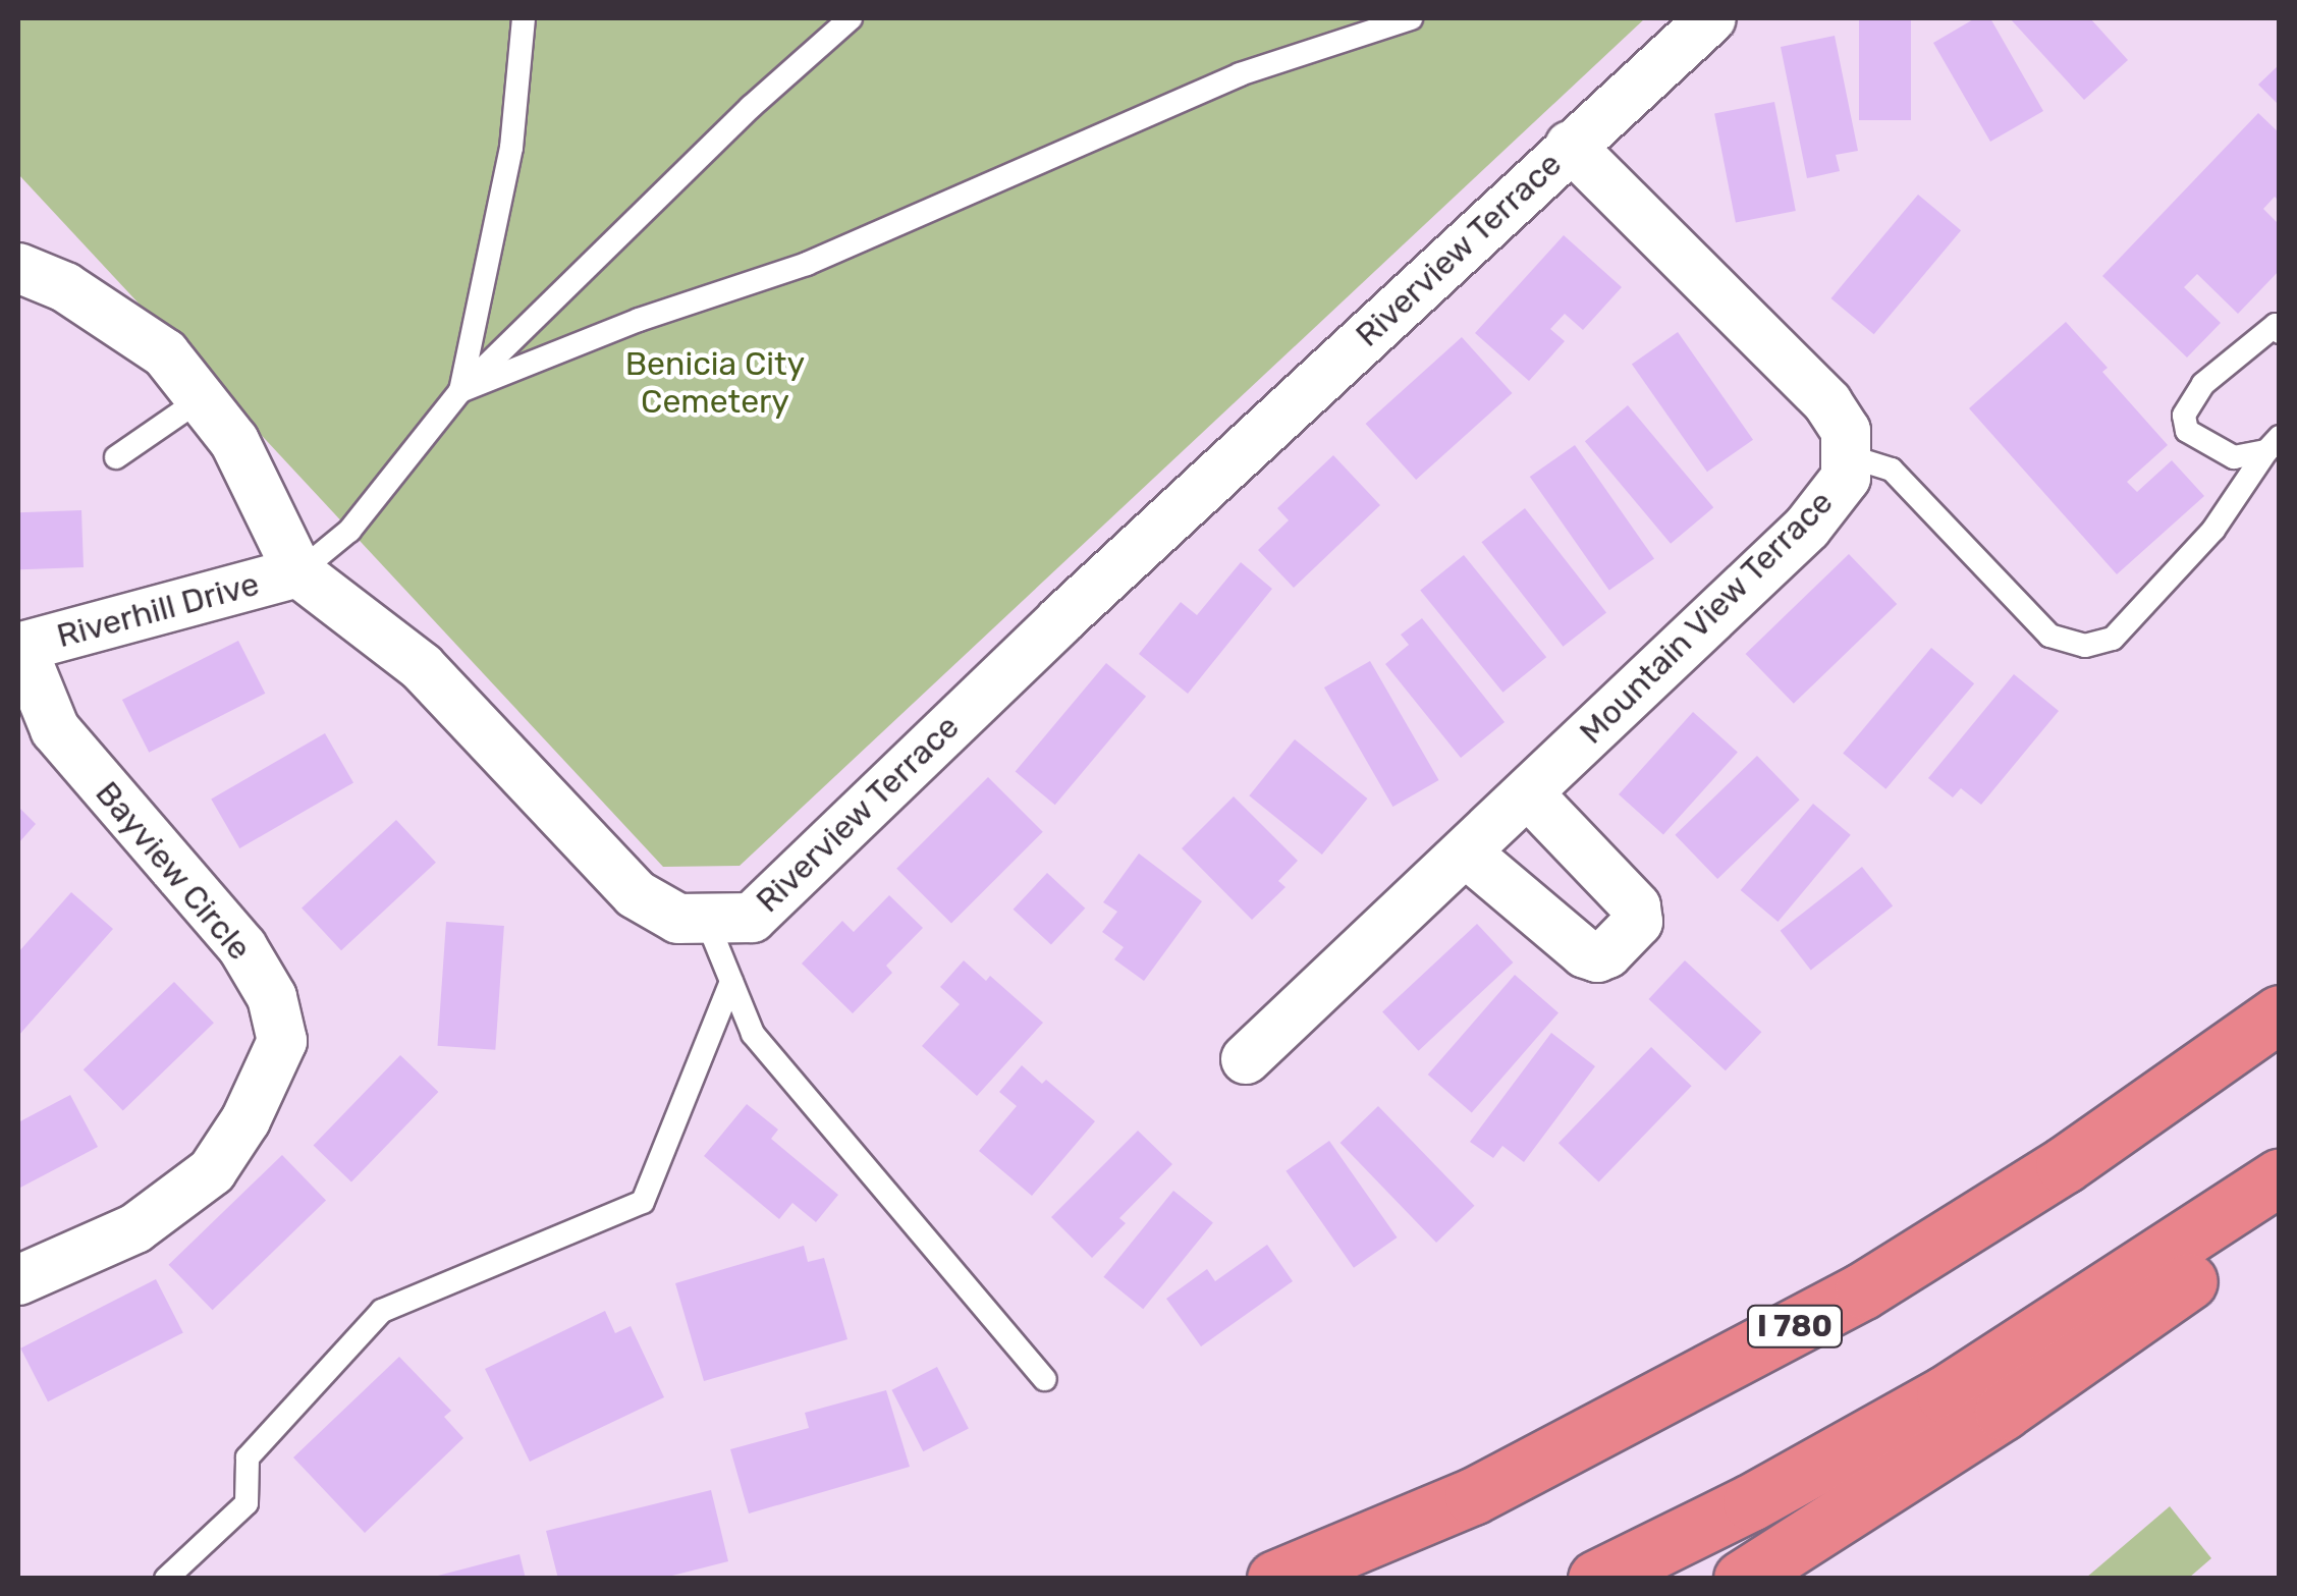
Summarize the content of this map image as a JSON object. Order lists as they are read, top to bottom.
{
  "streets": {
    "highway": ["I 780"],
    "street": [
      "Riverview Terrace",
      "Riverhill Drive",
      "Mountain View Terrace",
      "Bayview Circle"
    ]
  },
  "crossings": [
    ["Riverview Terrace", "Riverhill Drive"],
    ["Riverview Terrace", "Mountain View Terrace"],
    ["Riverhill Drive", "Bayview Circle"]
  ],
  "parks": ["Benicia City Cemetery"]
}
